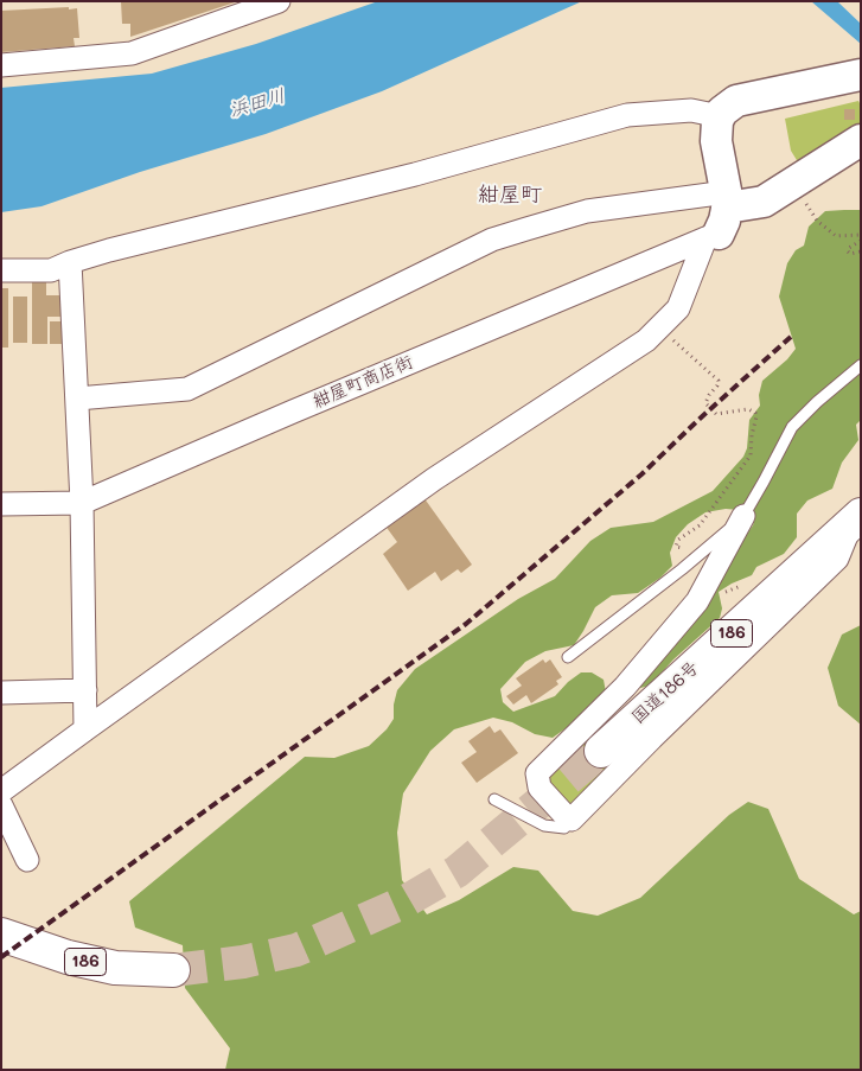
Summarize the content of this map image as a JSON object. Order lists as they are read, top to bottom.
{
  "streets": {
    "highway": ["186", "国道186号"],
    "street": ["紺屋町商店街"]
  },
  "districts": ["紺屋町"],
  "water": ["浜田川"]
}
